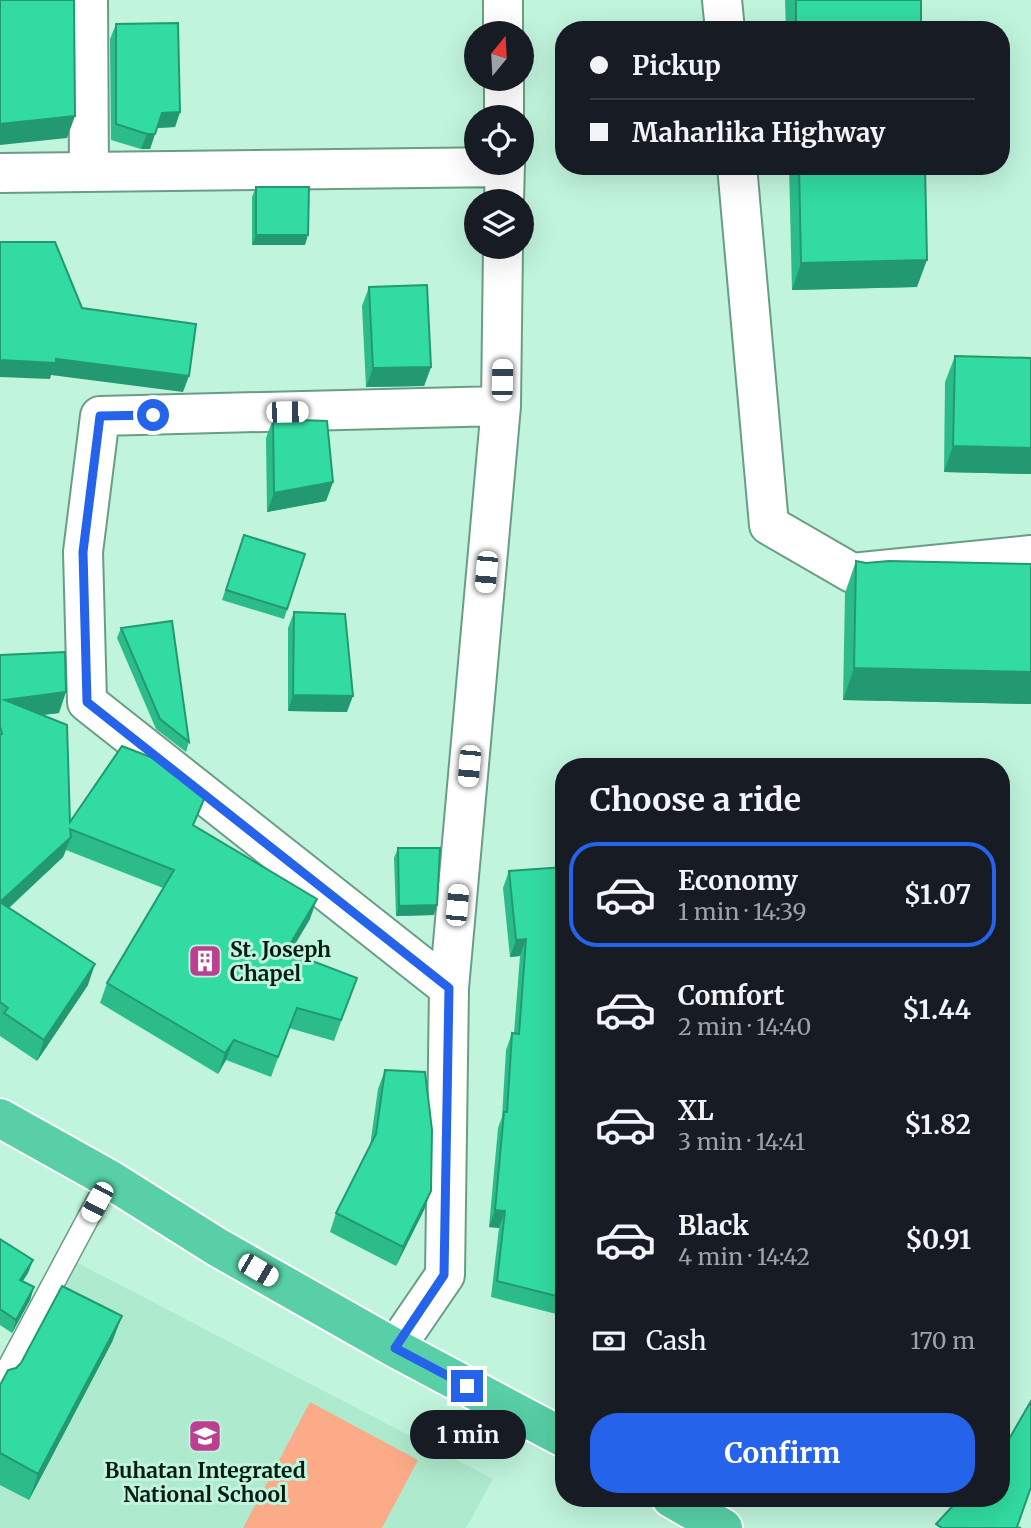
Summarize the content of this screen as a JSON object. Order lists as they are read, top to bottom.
{
  "places": {
    "building": ["St. Joseph Chapel"],
    "school or university": ["Buhatan Integrated National School"]
  },
  "north": "top",
  "page": {
    "banner": ["Pickup", "Maharlika Highway"],
    "heading": "Choose a ride",
    "list": [
      {
        "name": "Economy",
        "note": "1 min · 14:39",
        "value": "$1.07"
      },
      {
        "name": "Comfort",
        "note": "2 min · 14:40",
        "value": "$1.44"
      },
      {
        "name": "XL",
        "note": "3 min · 14:41",
        "value": "$1.82"
      },
      {
        "name": "Black",
        "note": "4 min · 14:42",
        "value": "$0.91"
      }
    ],
    "pay": ["Cash", "170 m"],
    "buttons": "Confirm",
    "bubble": "1 min"
  }
}
